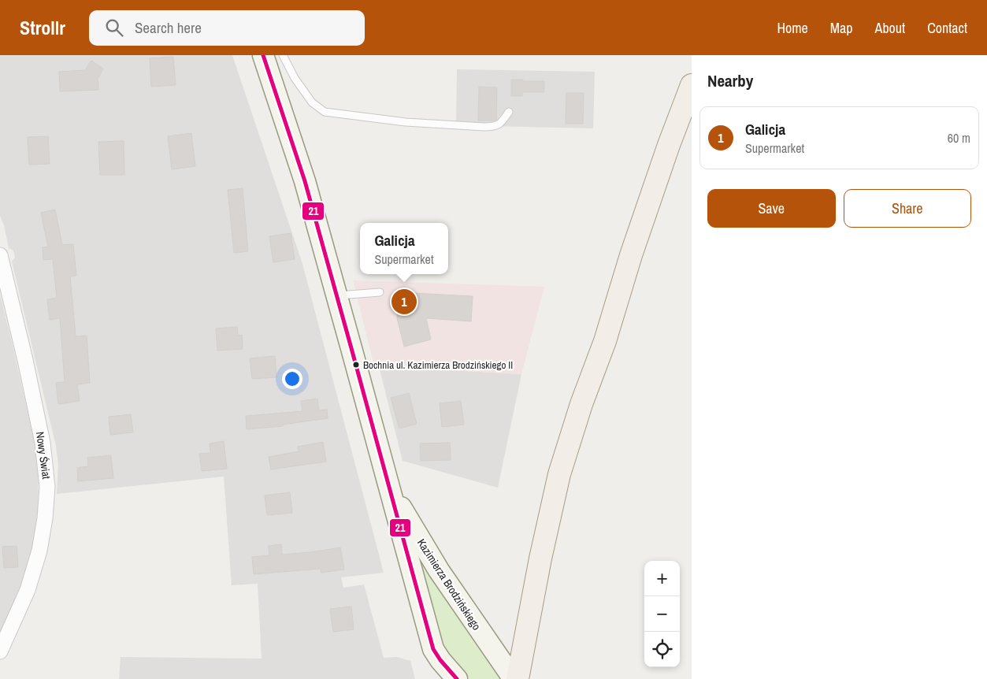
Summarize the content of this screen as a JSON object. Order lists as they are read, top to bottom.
{
  "streets": {
    "main road": ["Kazimierza Brodzińskiego"],
    "street": ["Nowy Świat"]
  },
  "places": ["Bochnia ul. Kazimierza Brodzińskiego II"],
  "lines": ["transit line 21"],
  "page": {
    "header": "Strollr",
    "search": "Search here",
    "nav": [
      "Home",
      "Map",
      "About",
      "Contact"
    ],
    "heading": "Nearby",
    "list": [
      {
        "mark": "1",
        "name": "Galicja",
        "note": "Supermarket",
        "value": "60 m"
      }
    ],
    "buttons": ["Save", "Share"],
    "popup": ["Galicja", "Supermarket"],
    "pins": "1",
    "map_buttons": ["+", "−"]
  }
}
